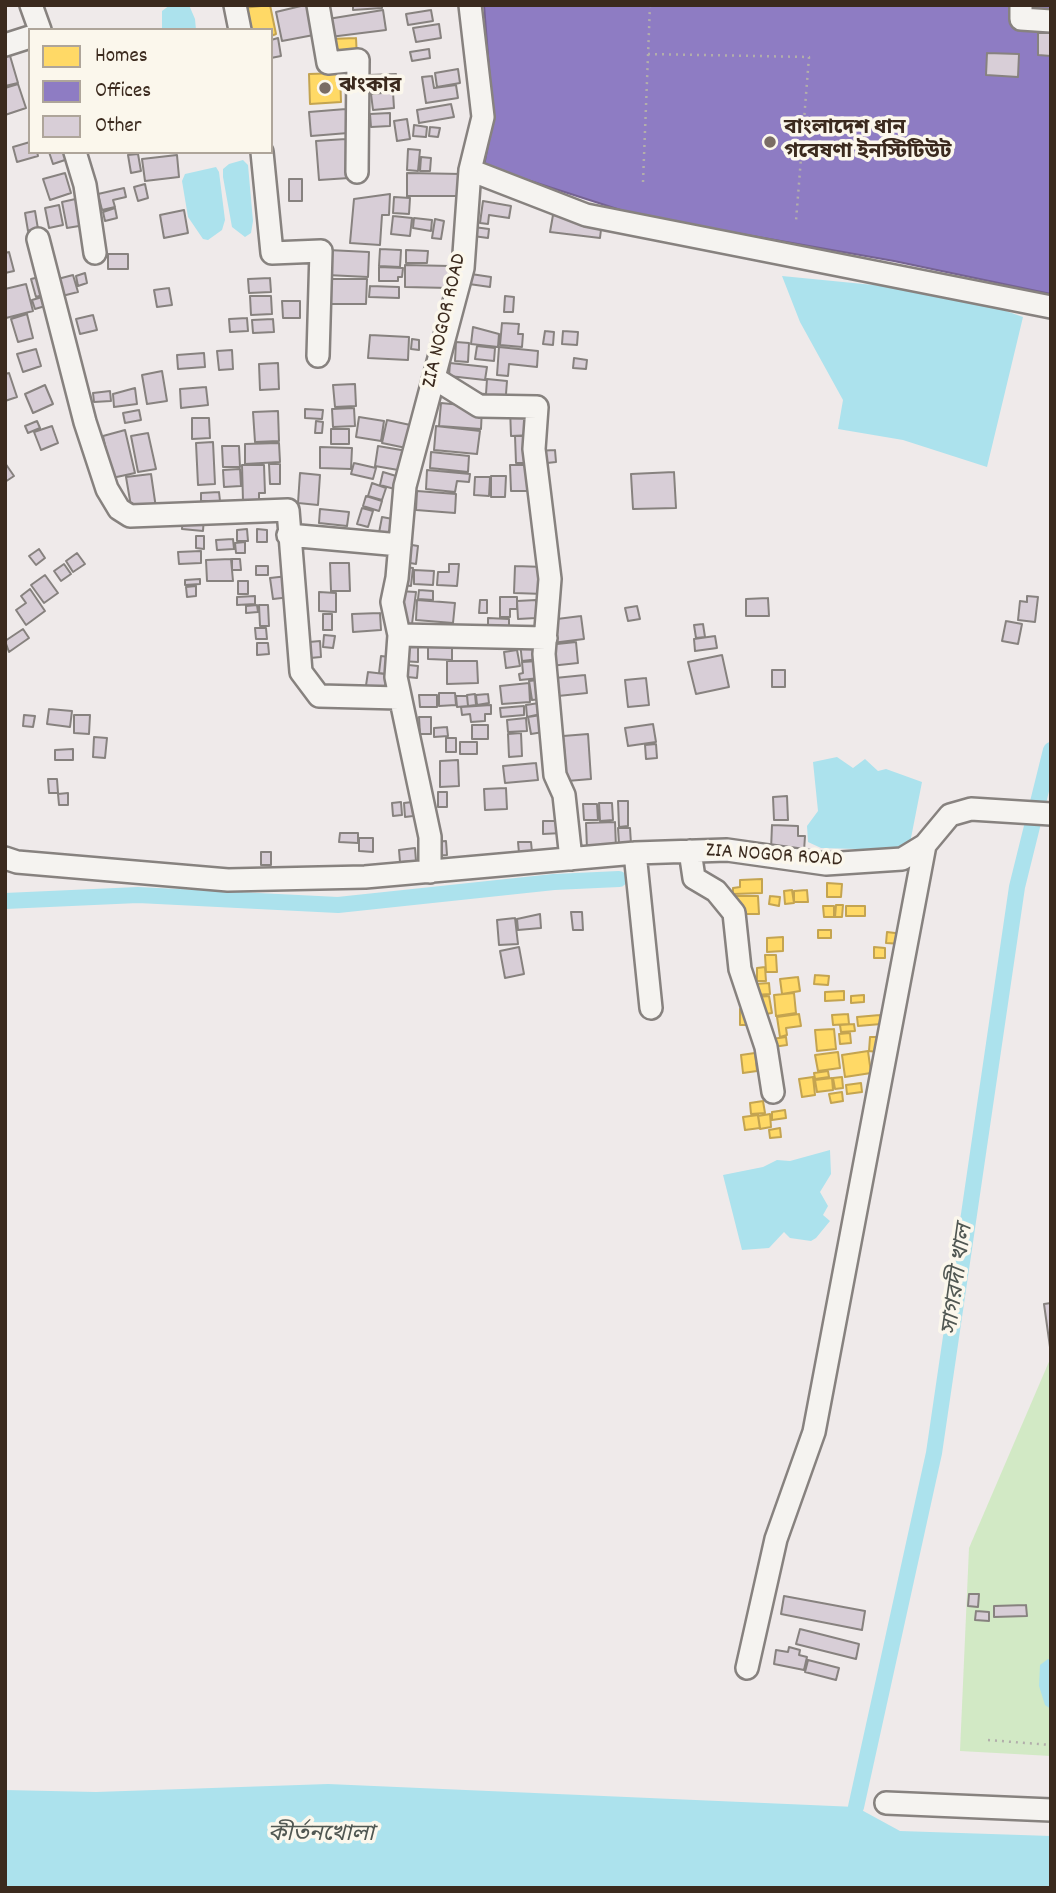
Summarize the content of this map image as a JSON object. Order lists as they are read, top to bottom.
{
  "streets": {
    "street": ["ZIA NOGOR ROAD"]
  },
  "water": ["সাগরদী খাল", "কীর্তনখোলা"],
  "places": ["ঝংকার", "বাংলাদেশ ধান গবেষণা ইনস্টিটিউট"],
  "legend": ["Homes", "Offices", "Other"]
}
